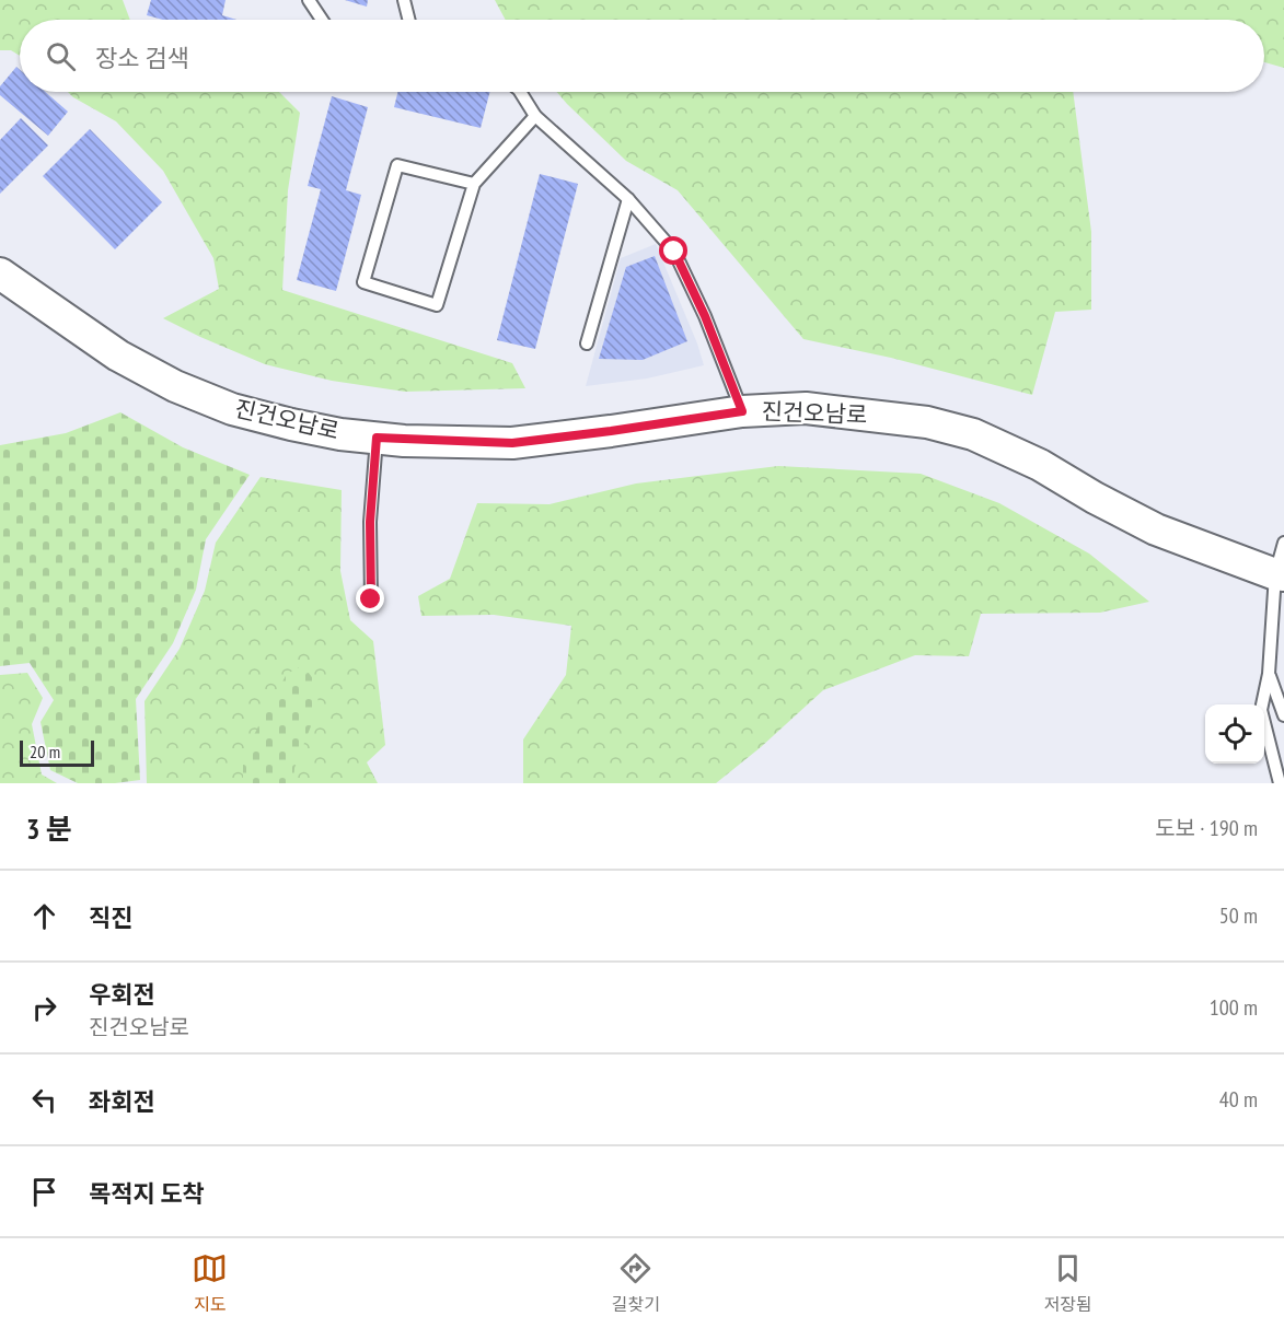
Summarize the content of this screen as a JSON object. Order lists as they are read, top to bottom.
{
  "streets": {
    "main road": ["진건오남로"]
  },
  "scale_bar": "20 m",
  "page": {
    "search": "장소 검색",
    "scale": "20 m",
    "heading": ["3 분", "도보 · 190 m"],
    "list": [
      ["직진", "50 m"],
      ["우회전", "진건오남로", "100 m"],
      ["좌회전", "40 m"],
      "목적지 도착"
    ],
    "nav": ["지도", "길찾기", "저장됨"]
  }
}
